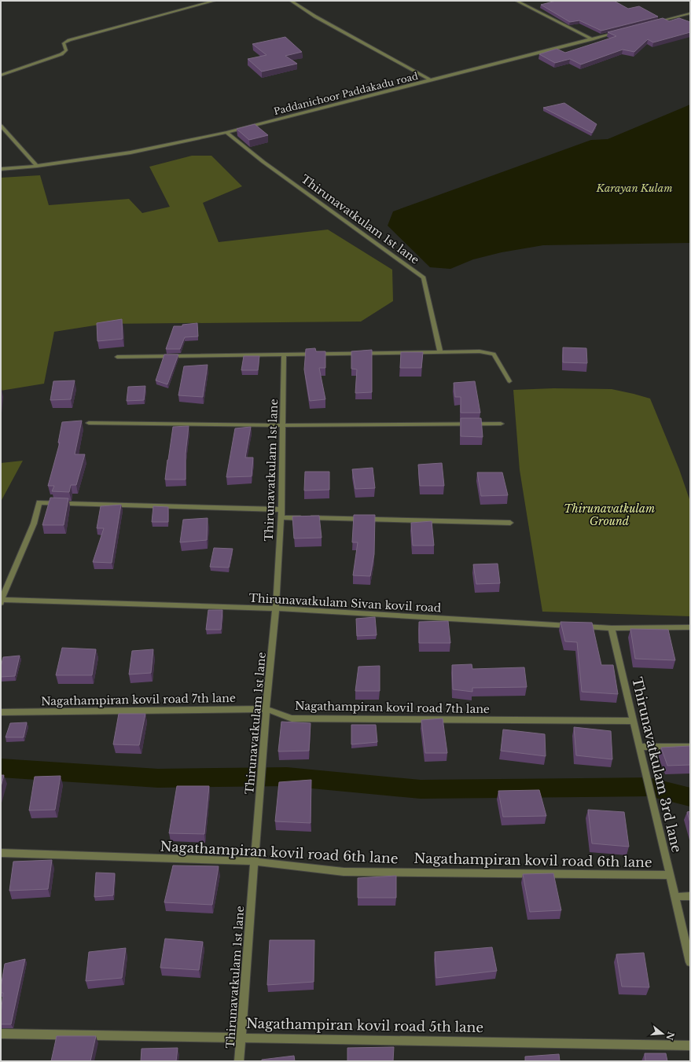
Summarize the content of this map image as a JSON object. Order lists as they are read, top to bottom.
{
  "streets": {
    "street": [
      "Paddanichoor Paddakadu road",
      "Thirunavatkulam 1st lane",
      "Thirunavatkulam Sivan kovil road",
      "Nagathampiran kovil road 7th lane",
      "Thirunavatkulam 3rd lane",
      "Nagathampiran kovil road 6th lane",
      "Nagathampiran kovil road 5th lane"
    ]
  },
  "crossings": [
    ["Paddanichoor Paddakadu road", "Thirunavatkulam 1st lane"],
    ["Thirunavatkulam 1st lane", "Thirunavatkulam Sivan kovil road"],
    ["Thirunavatkulam 1st lane", "Nagathampiran kovil road 7th lane"],
    ["Thirunavatkulam 1st lane", "Nagathampiran kovil road 6th lane"],
    ["Thirunavatkulam 1st lane", "Nagathampiran kovil road 5th lane"],
    ["Thirunavatkulam Sivan kovil road", "Thirunavatkulam 3rd lane"],
    ["Nagathampiran kovil road 7th lane", "Thirunavatkulam 3rd lane"],
    ["Thirunavatkulam 3rd lane", "Nagathampiran kovil road 6th lane"]
  ],
  "water": ["Karayan Kulam"],
  "parks": ["Thirunavatkulam Ground"],
  "north": "right"
}
